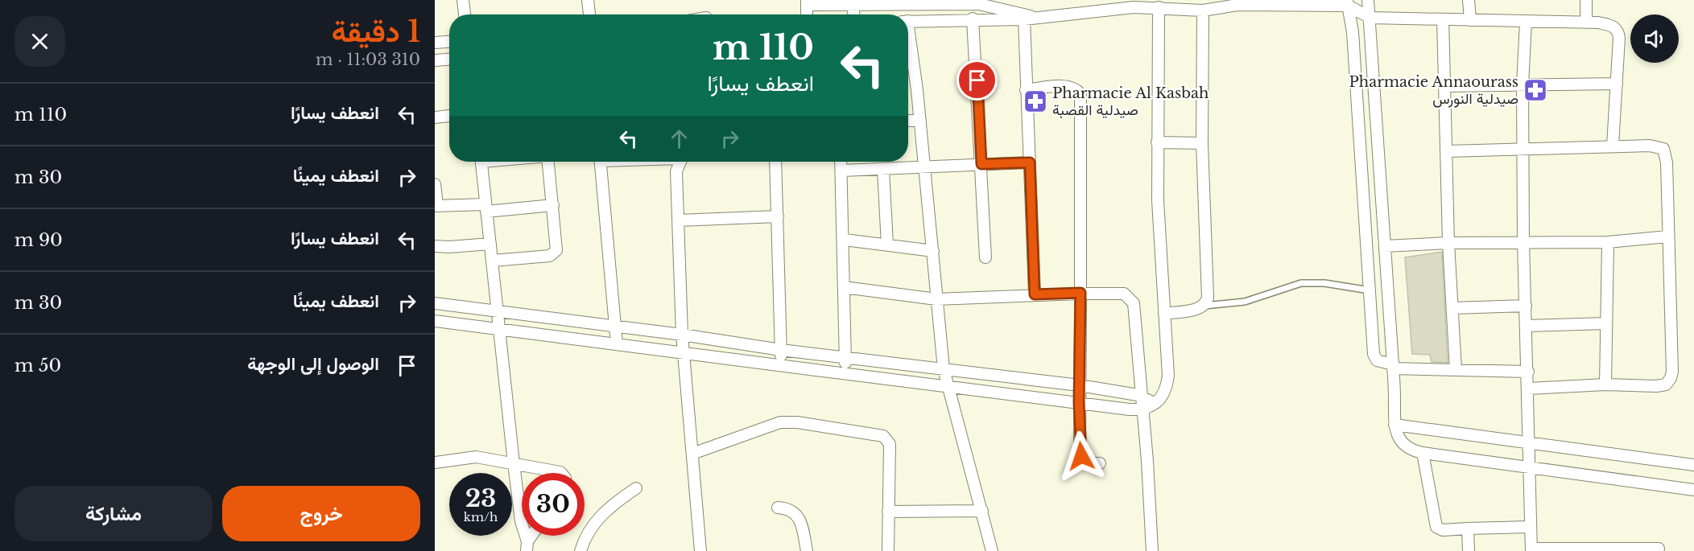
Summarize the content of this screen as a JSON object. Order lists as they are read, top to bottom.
{
  "places": {
    "pharmacy": ["Pharmacie Annaourass صيدلية النورس", "Pharmacie Al Kasbah صيدلية القصبة"]
  },
  "page": {
    "heading": ["1 دقيقة", "310 m · 11:03"],
    "turn": ["110 m", "انعطف يسارًا"],
    "list": [
      {
        "name": "انعطف يسارًا",
        "value": "110 m"
      },
      {
        "name": "انعطف يمينًا",
        "value": "30 m"
      },
      {
        "name": "انعطف يسارًا",
        "value": "90 m"
      },
      {
        "name": "انعطف يمينًا",
        "value": "30 m"
      },
      {
        "name": "الوصول إلى الوجهة",
        "value": "50 m"
      }
    ],
    "speed": "23 km/h",
    "limit": "30",
    "buttons": ["خروج", "مشاركة"]
  }
}
